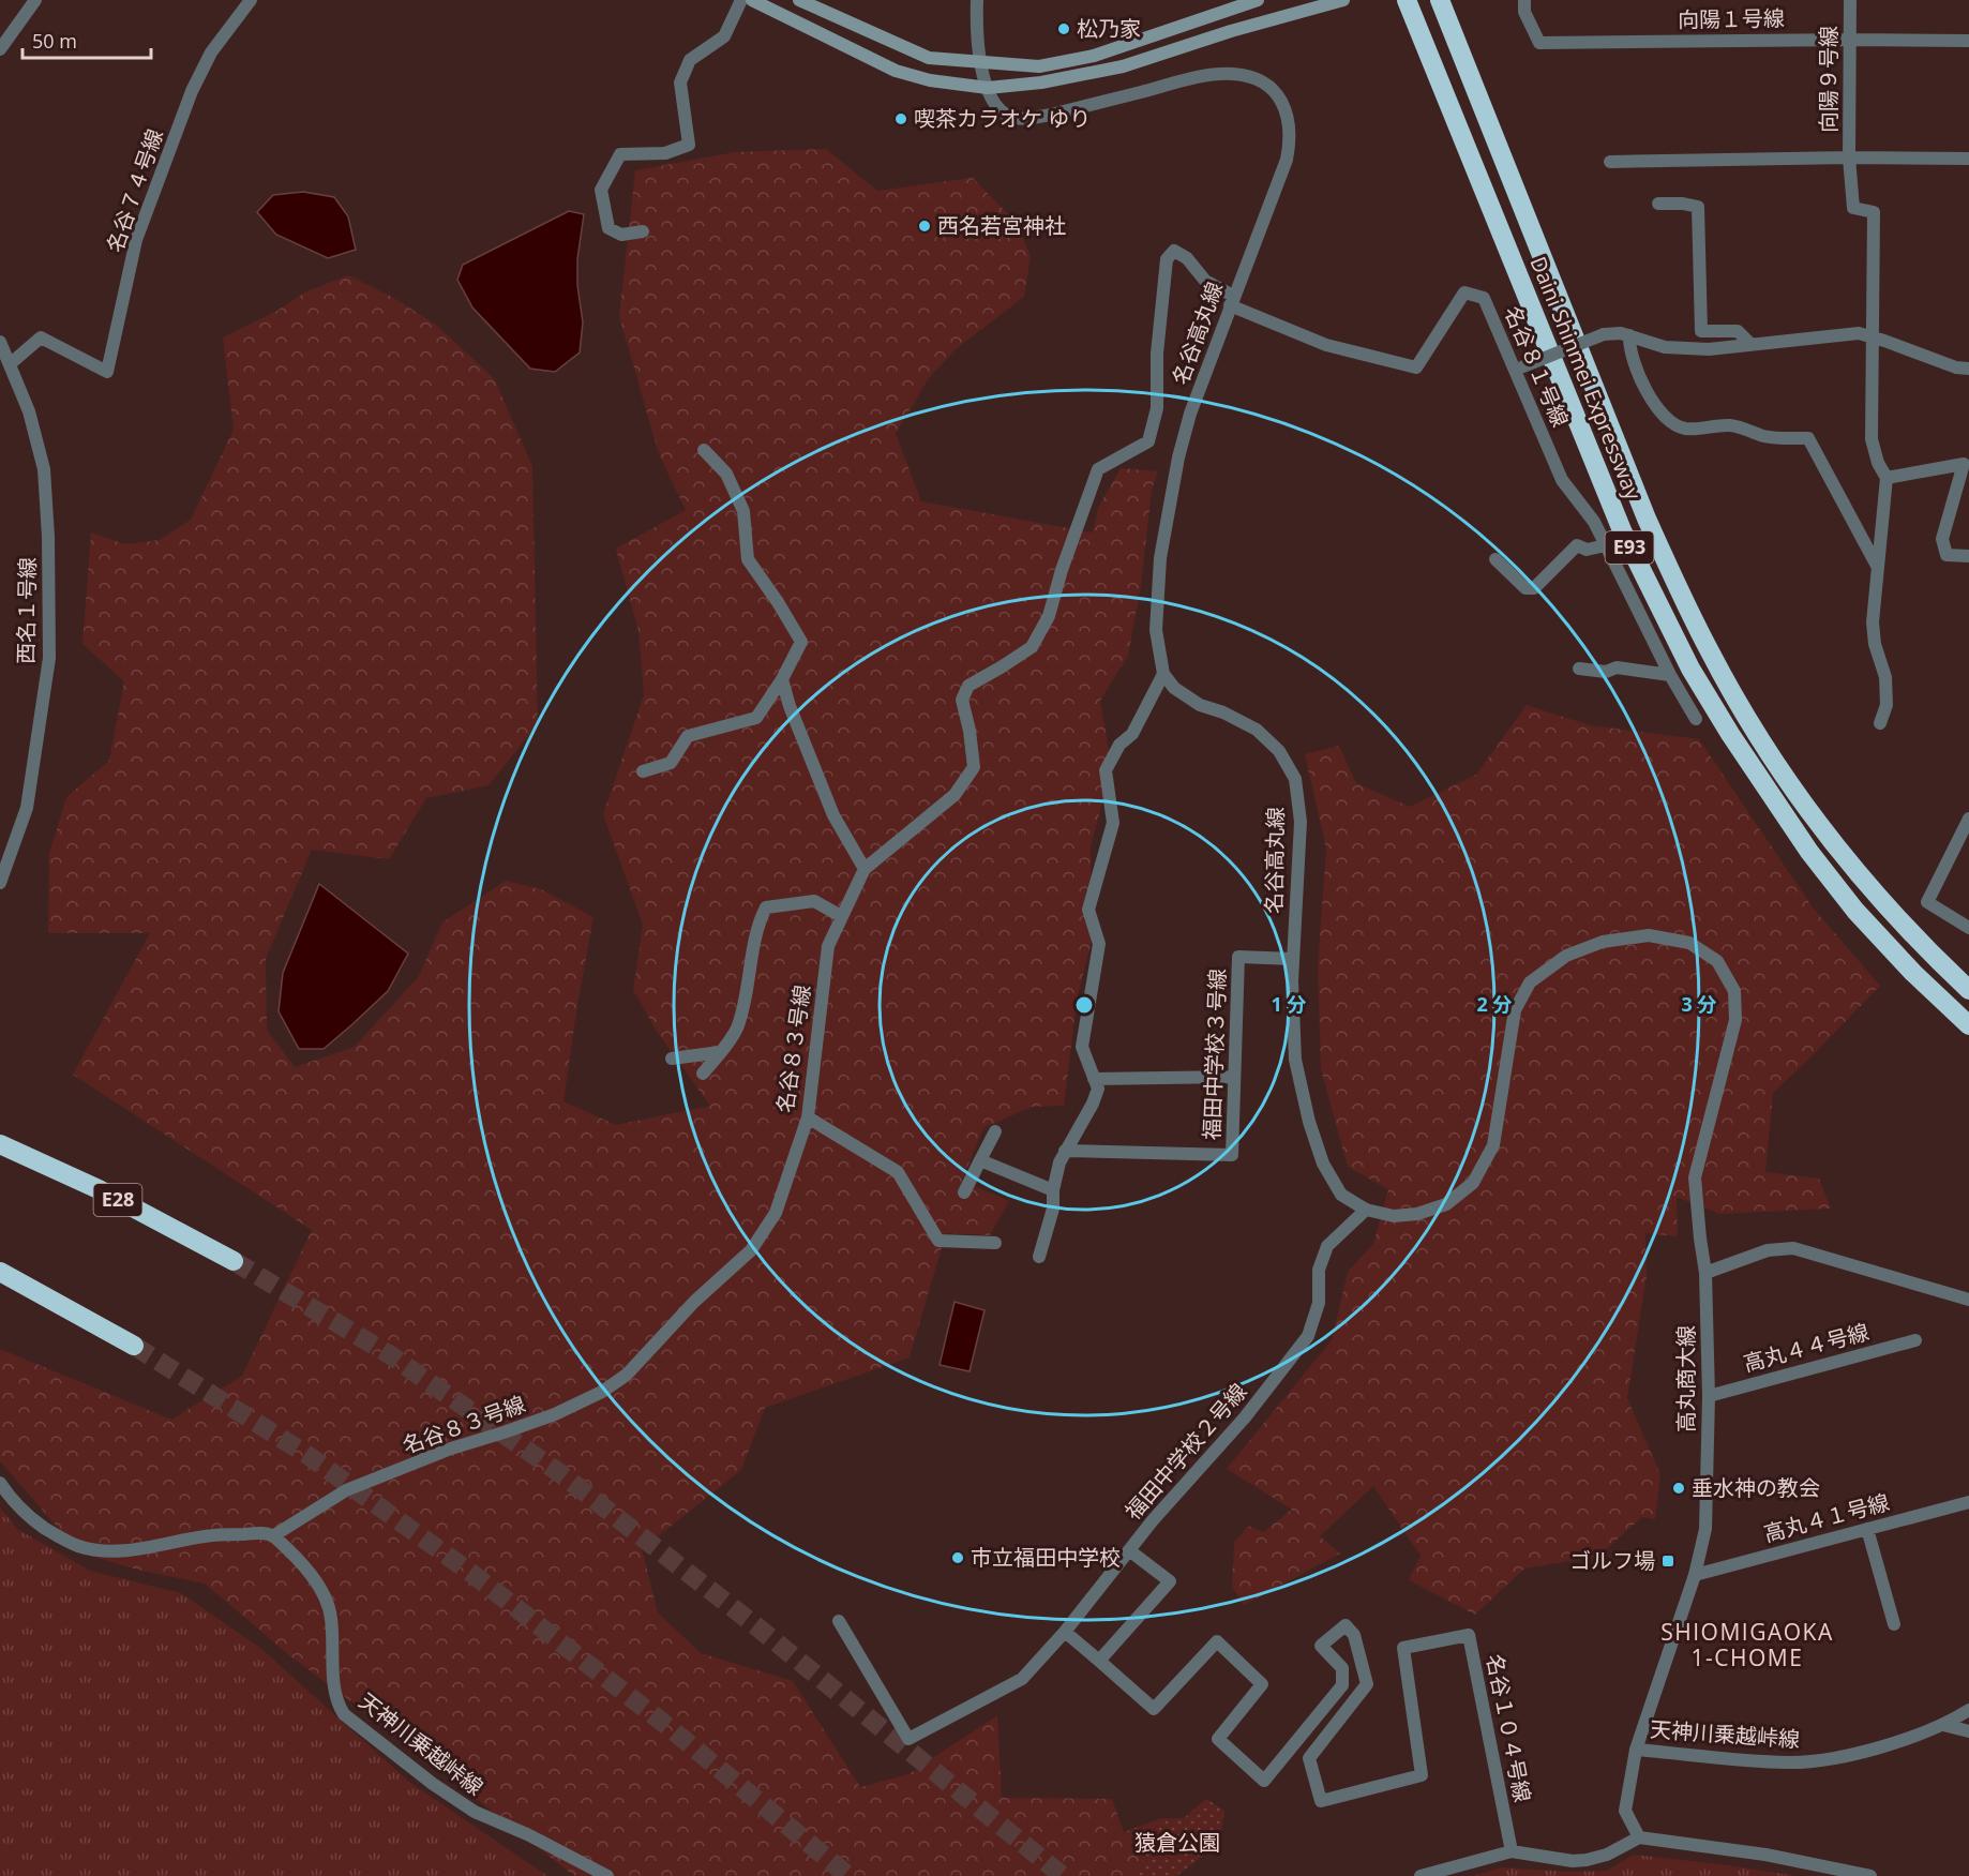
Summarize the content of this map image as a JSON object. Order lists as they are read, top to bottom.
{
  "streets": {
    "highway": ["Daini Shinmei Expressway", "E93", "E28"],
    "street": [
      "向陽１号線",
      "向陽９号線",
      "名谷７４号線",
      "名谷高丸線",
      "名谷８１号線",
      "西名１号線",
      "名谷８３号線",
      "福田中学校３号線",
      "高丸４４号線",
      "高丸商大線",
      "福田中学校２号線",
      "高丸４１号線",
      "名谷１０４号線",
      "天神川乗越峠線"
    ]
  },
  "crossings": [
    ["向陽１号線", "向陽９号線"],
    ["名谷７４号線", "西名１号線"],
    ["名谷高丸線", "名谷８１号線"],
    ["名谷高丸線", "福田中学校３号線"],
    ["名谷高丸線", "高丸商大線"],
    ["名谷高丸線", "福田中学校２号線"],
    ["名谷８１号線", "名谷８３号線"],
    ["名谷８３号線", "天神川乗越峠線"],
    ["高丸４４号線", "高丸商大線"],
    ["高丸商大線", "高丸４１号線"],
    ["高丸商大線", "天神川乗越峠線"]
  ],
  "districts": ["SHIOMIGAOKA 1-CHOME"],
  "parks": ["猿倉公園"],
  "places": {
    "other": [
      "松乃家",
      "喫茶カラオケ ゆり",
      "西名若宮神社",
      "垂水神の教会",
      "市立福田中学校"
    ],
    "transit": ["ゴルフ場"]
  },
  "scale_bar": "50 m",
  "rings": ["1 分", "2 分", "3 分"]
}
